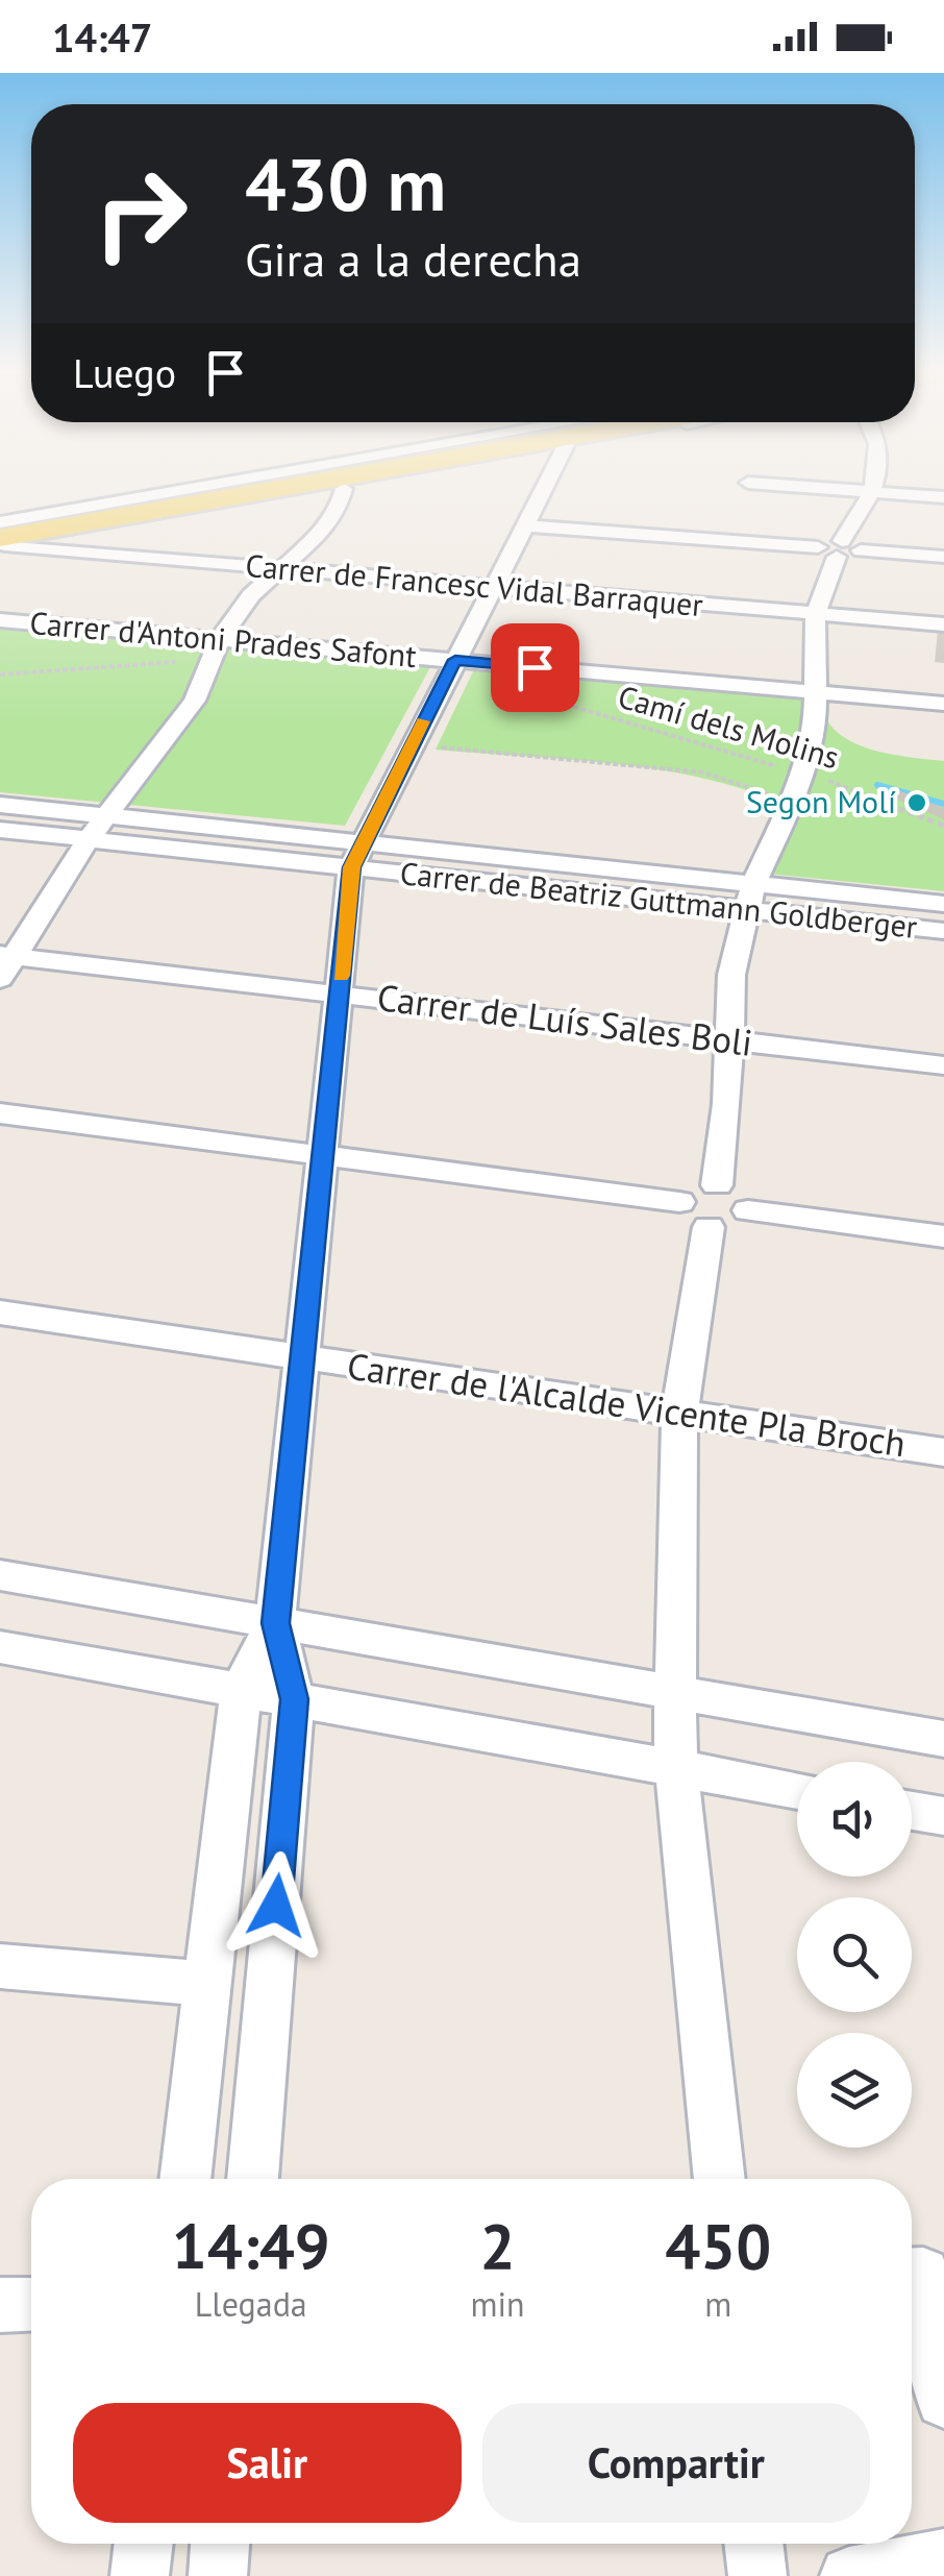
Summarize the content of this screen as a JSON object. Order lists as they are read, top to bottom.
{
  "streets": {
    "street": [
      "Carrer de Francesc Vidal Barraquer",
      "Carrer d'Antoni Prades Safont",
      "Carrer de Beatriz Guttmann Goldberger",
      "Carrer de Luís Sales Boli",
      "Carrer de l'Alcalde Vicente Pla Broch"
    ],
    "path": ["Camí dels Molins"]
  },
  "places": ["Segon Molí"],
  "page": {
    "status": "14:47",
    "turn": ["430 m", "Gira a la derecha"],
    "then": "Luego",
    "eta": [
      "14:49",
      "Llegada",
      "2",
      "min",
      "450",
      "m"
    ],
    "buttons": ["Salir", "Compartir"]
  }
}
